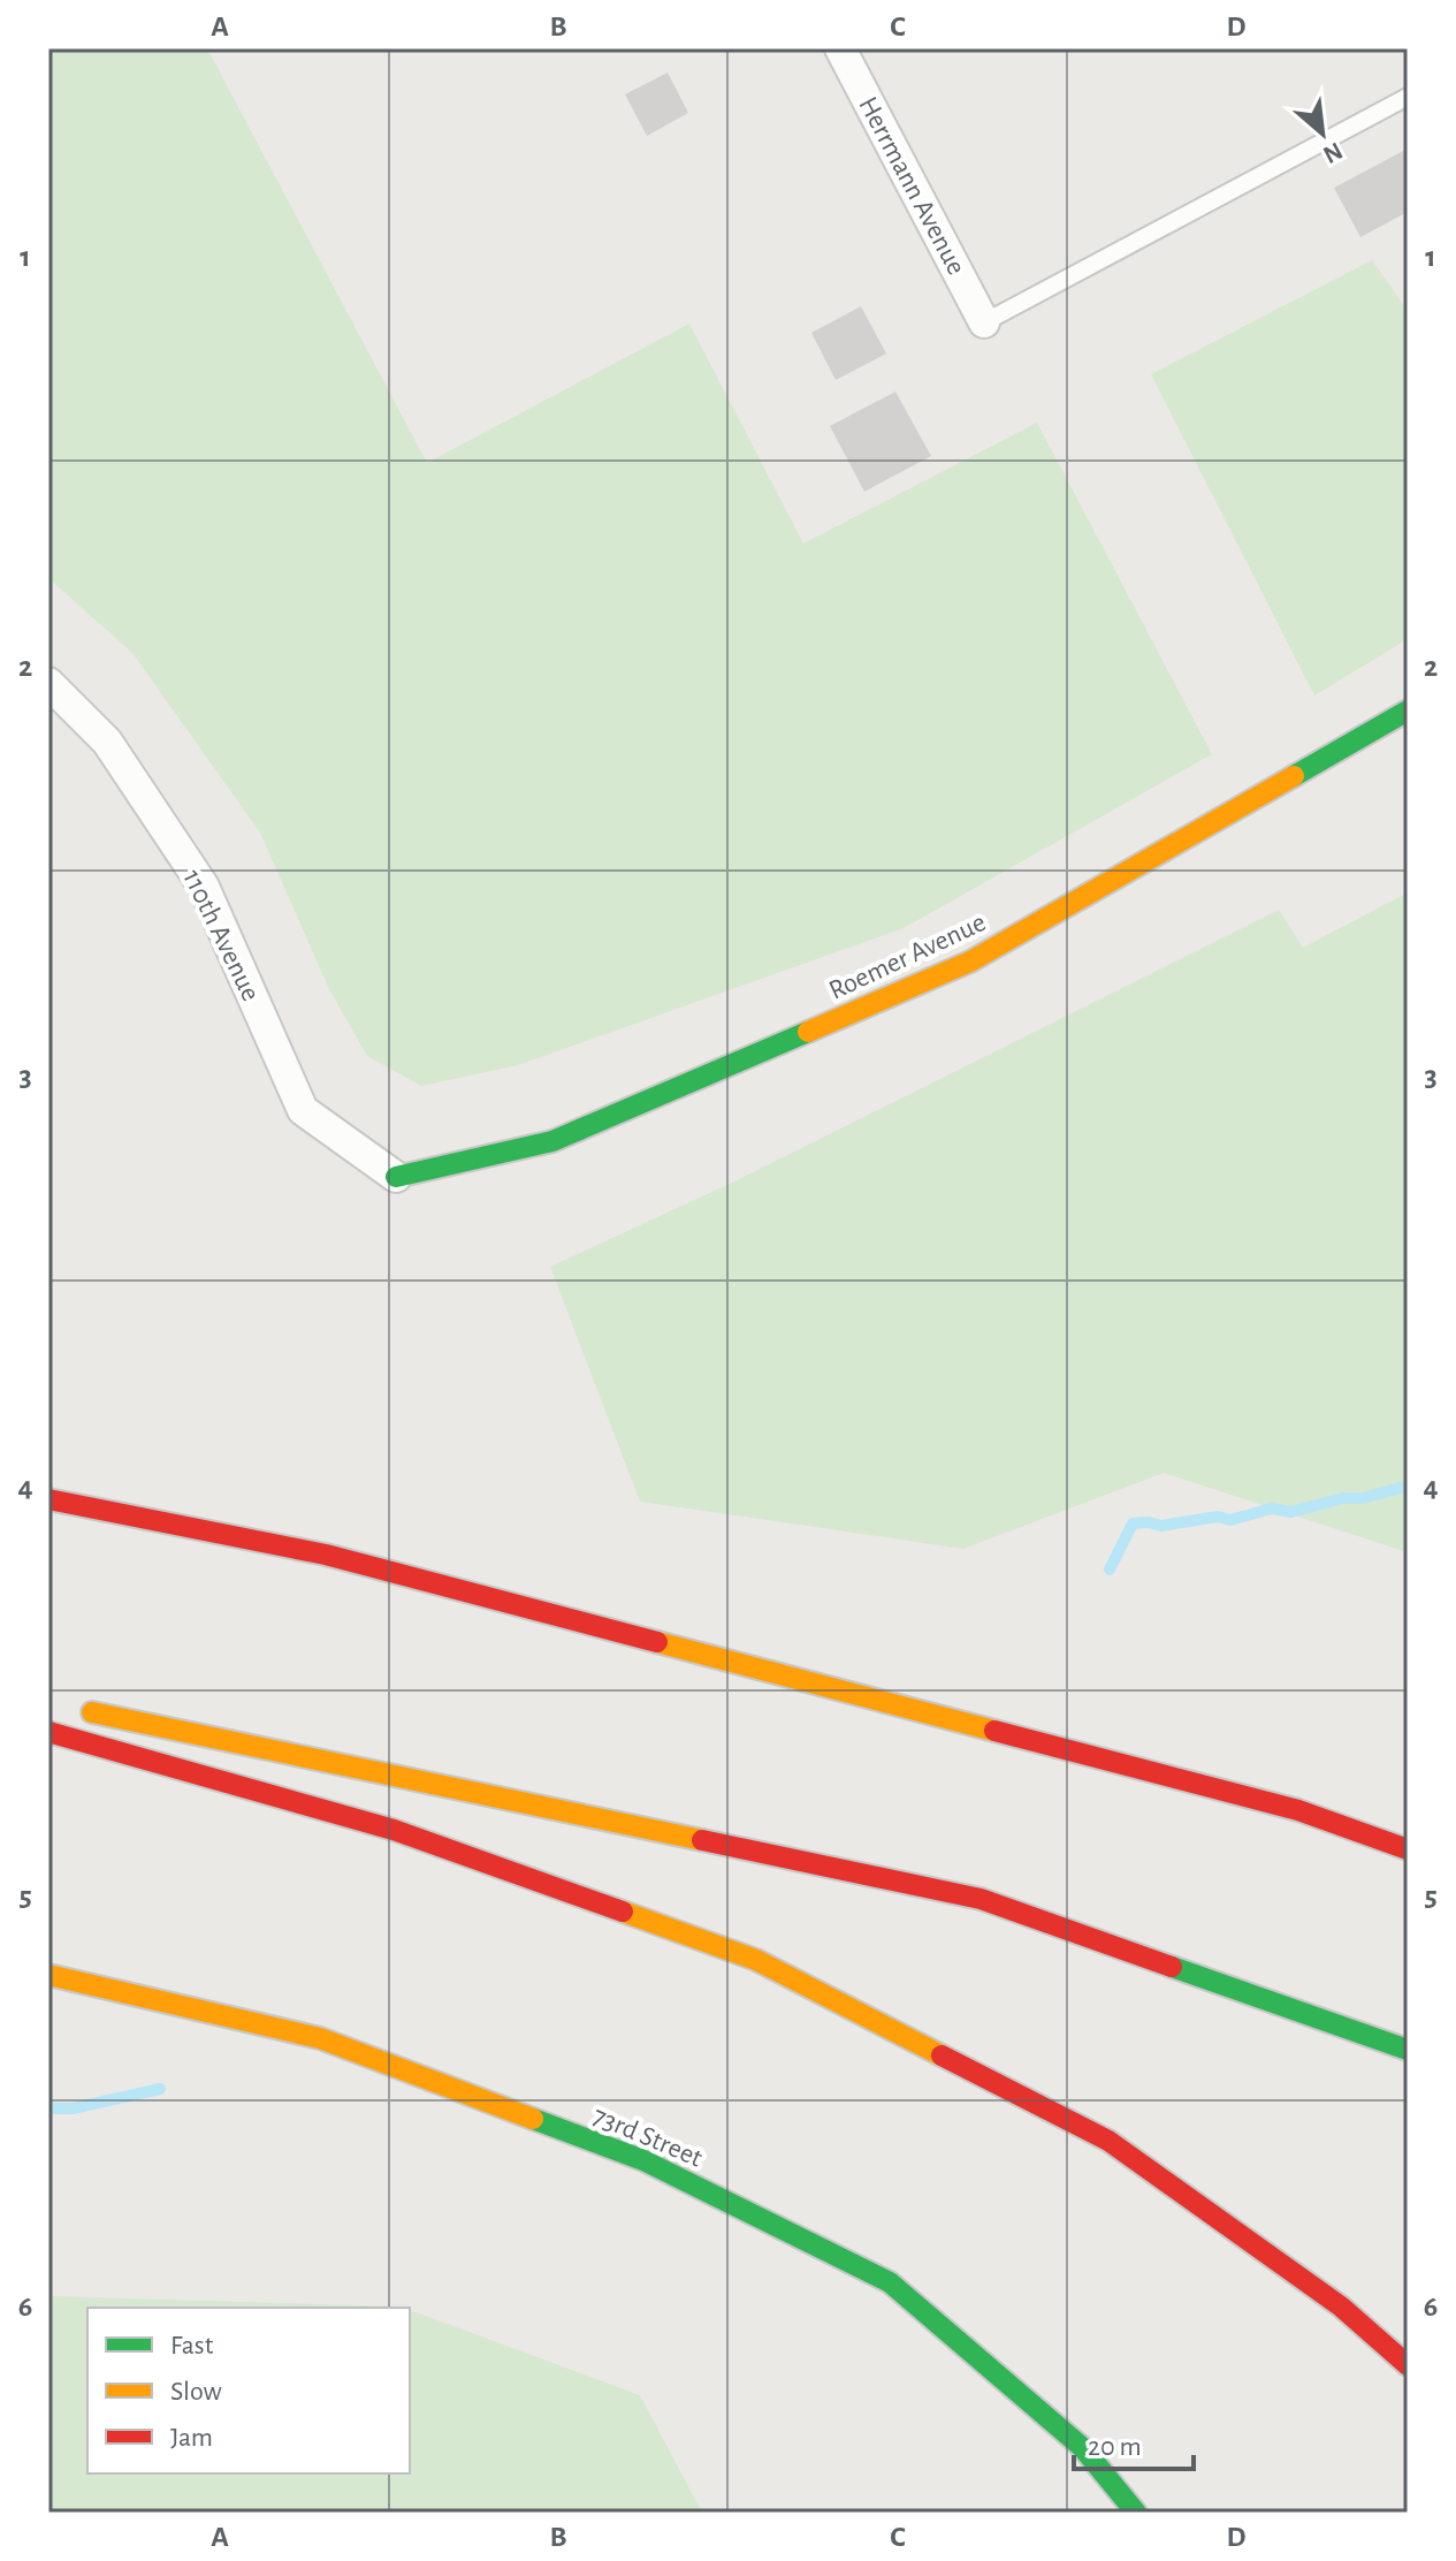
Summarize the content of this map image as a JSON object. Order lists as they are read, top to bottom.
{
  "streets": {
    "main road": ["Roemer Avenue", "73rd Street"],
    "street": ["Herrmann Avenue", "110th Avenue"]
  },
  "crossings": [
    ["110th Avenue", "Roemer Avenue"]
  ],
  "legend": ["Fast", "Slow", "Jam"],
  "scale_bar": "20 m",
  "north": "bottom right",
  "grid": {
    "columns": [
      "A",
      "B",
      "C",
      "D"
    ],
    "rows": [
      "1",
      "2",
      "3",
      "4",
      "5",
      "6"
    ]
  }
}
